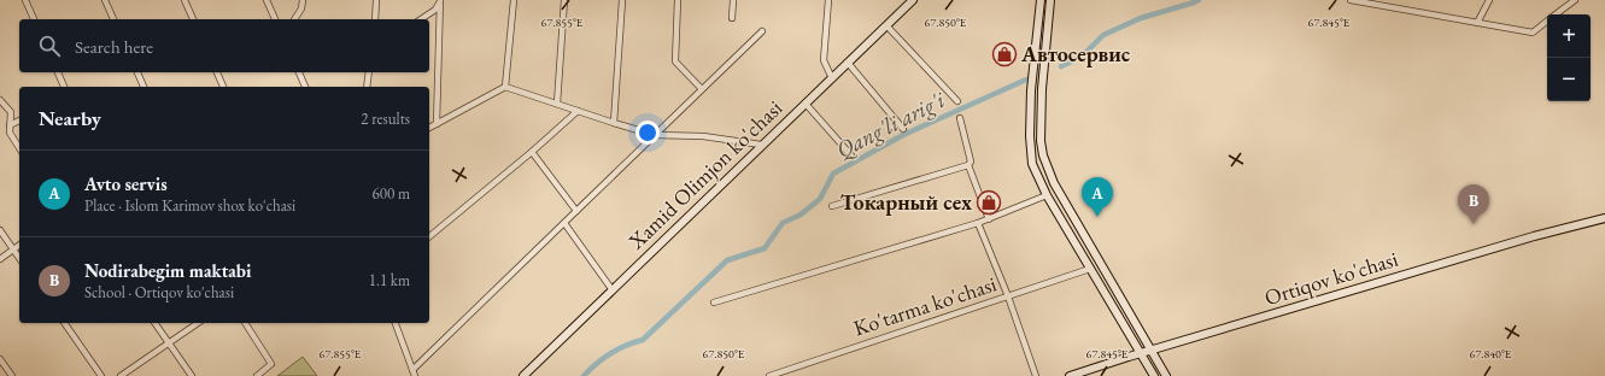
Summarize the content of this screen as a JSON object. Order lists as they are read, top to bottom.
{
  "streets": {
    "main road": ["Xamid Olimjon ko'chasi", "Ortiqov ko'chasi"],
    "street": ["Ko'tarma ko'chasi"]
  },
  "water": ["Qang'li arig'i"],
  "places": {
    "shop": ["Автосервис", "Токарный сех"]
  },
  "page": {
    "map_buttons": ["+", "−"],
    "search": "Search here",
    "heading": ["Nearby", "2 results"],
    "list": [
      {
        "mark": "A",
        "name": "Avto servis",
        "note": "Place · Islom Karimov shox ko'chasi",
        "value": "600 m"
      },
      {
        "mark": "B",
        "name": "Nodirabegim maktabi",
        "note": "School · Ortiqov ko'chasi",
        "value": "1.1 km"
      }
    ],
    "pins": ["A", "B"]
  },
  "coordinates": [
    "67.855°E",
    "67.850°E",
    "67.845°E",
    "67.840°E"
  ]
}
